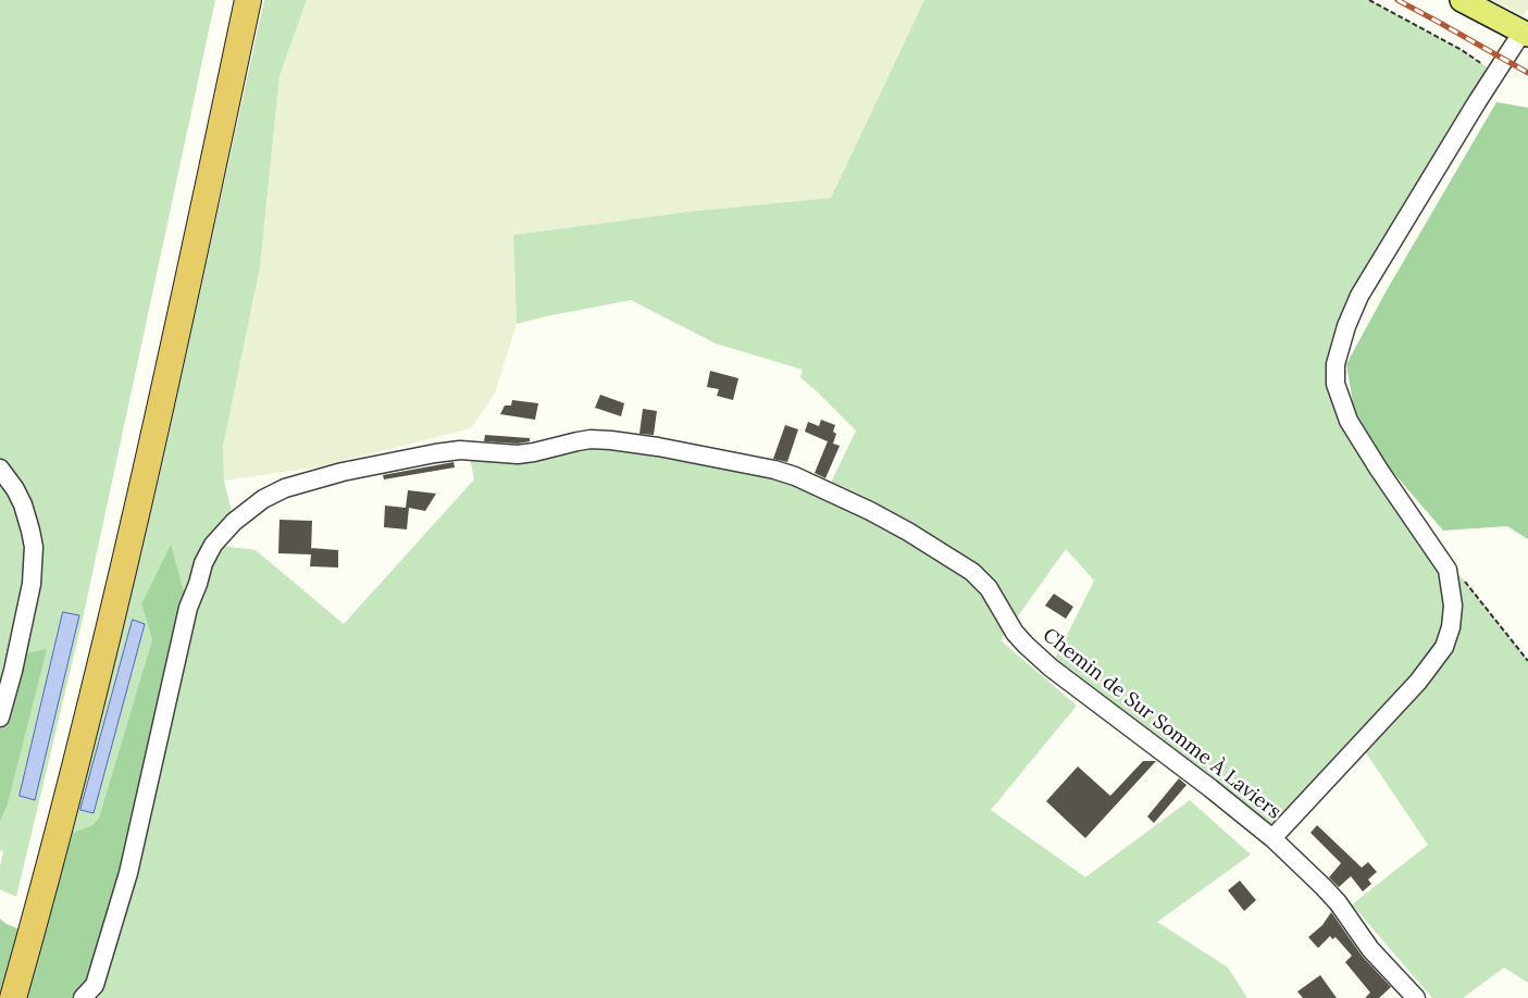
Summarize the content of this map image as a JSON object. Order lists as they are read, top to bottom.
{
  "streets": {
    "street": ["Chemin de Sur Somme À Laviers"]
  }
}
